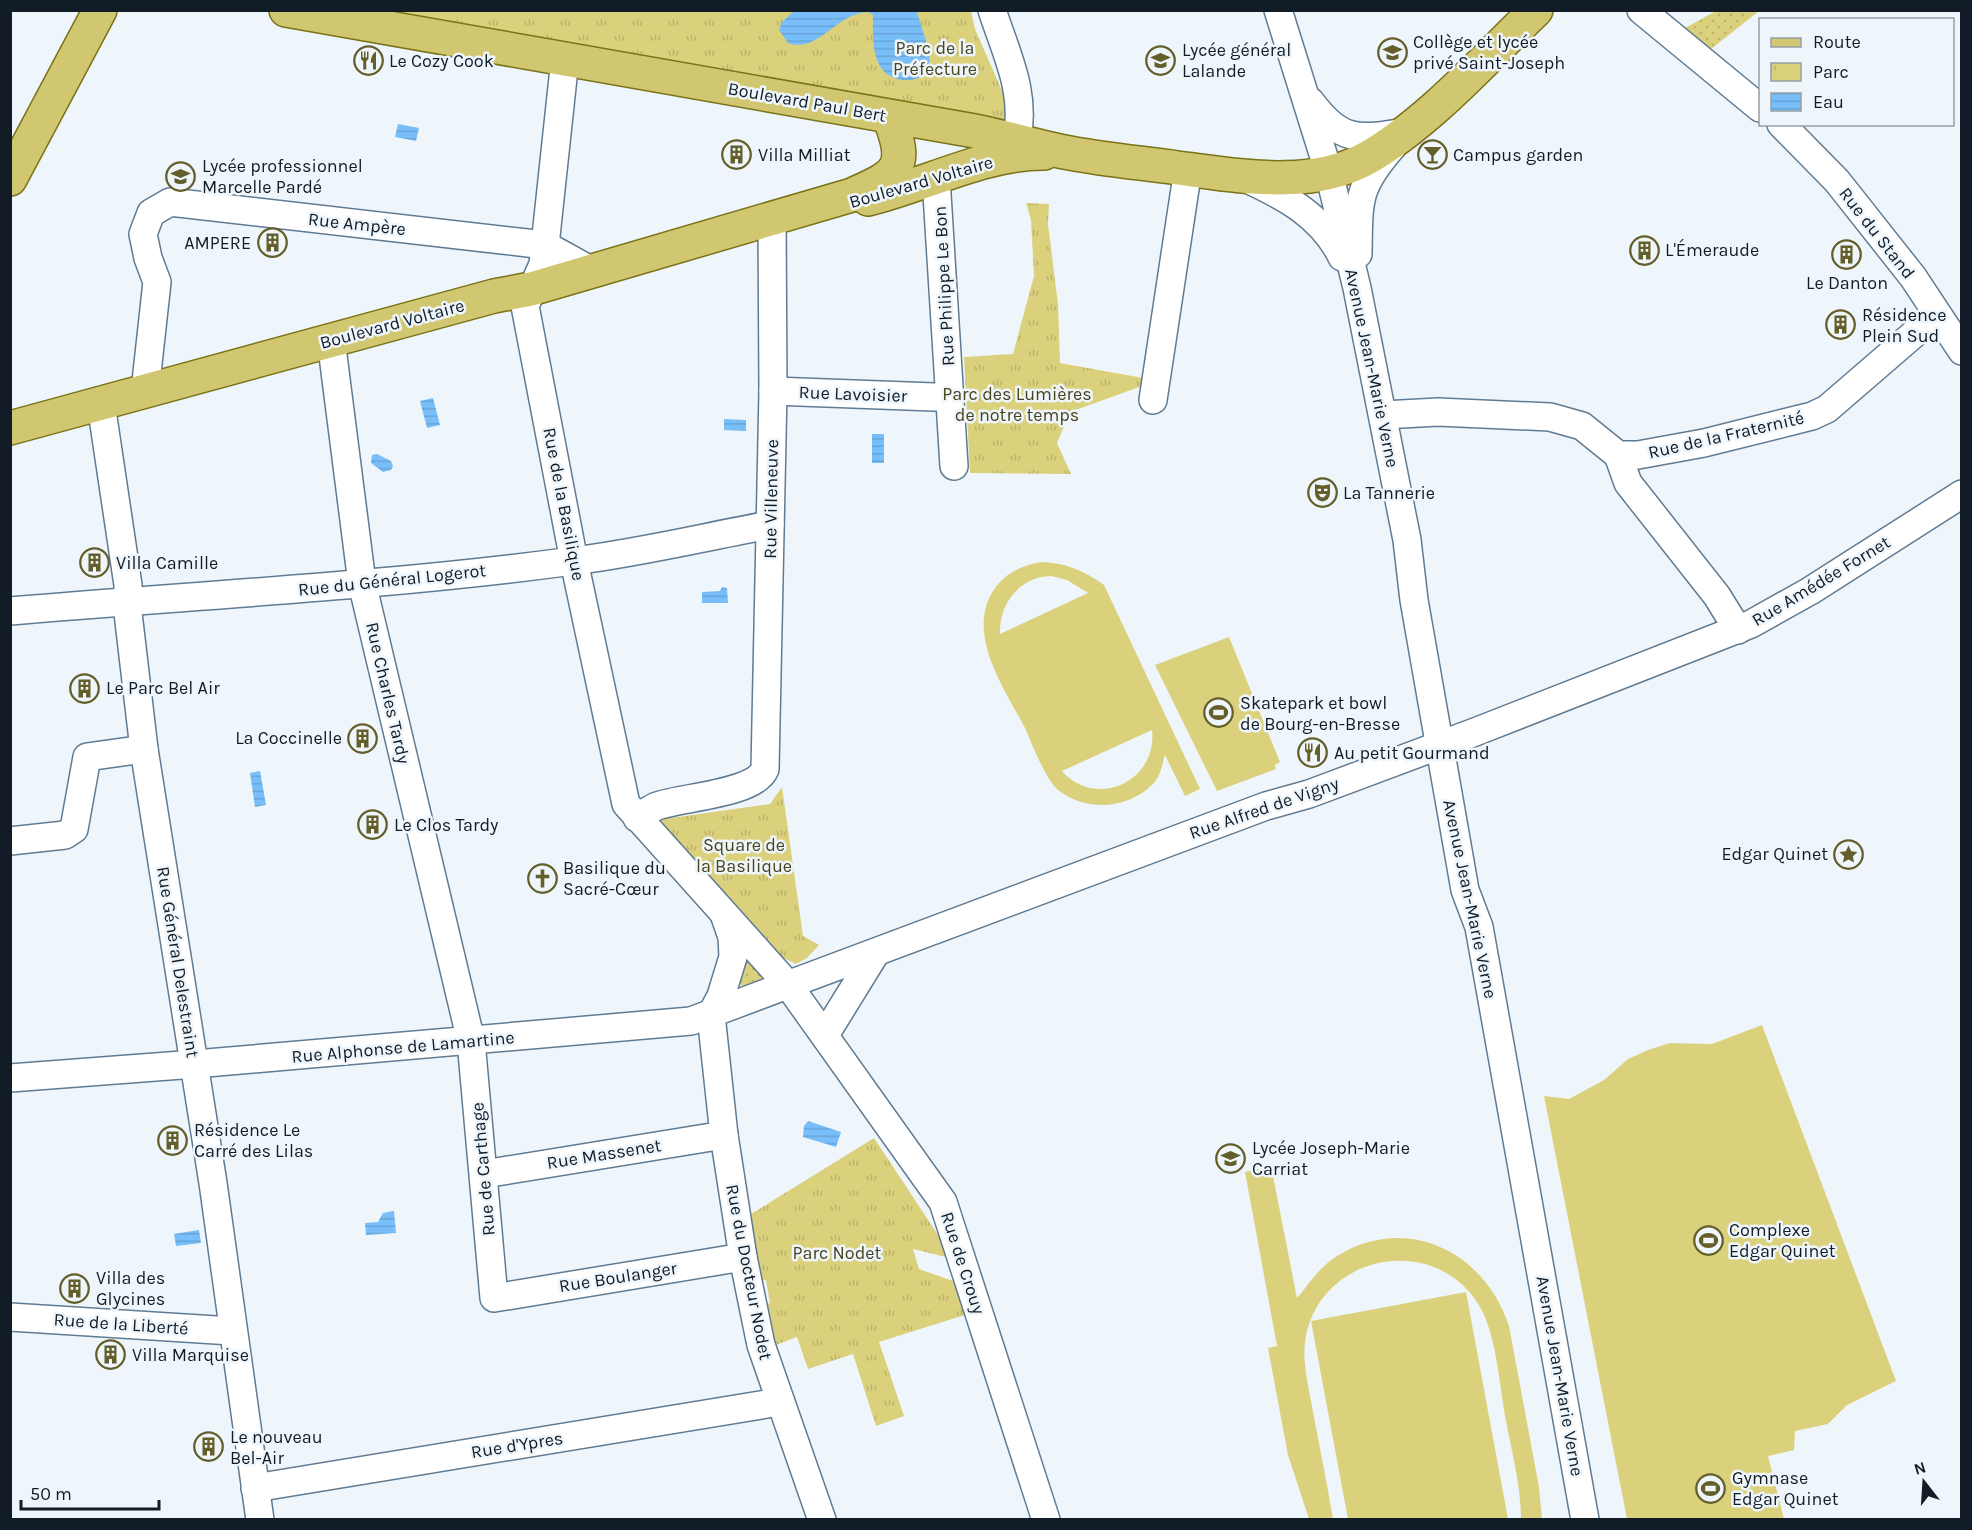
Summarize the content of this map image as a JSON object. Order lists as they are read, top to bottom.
{
  "streets": {
    "main road": ["Boulevard Paul Bert", "Boulevard Voltaire"],
    "street": [
      "Rue Ampère",
      "Rue du Stand",
      "Rue Philippe Le Bon",
      "Avenue Jean-Marie Verne",
      "Rue Lavoisier",
      "Rue de la Fraternité",
      "Rue Villeneuve",
      "Rue de la Basilique",
      "Rue du Général Logerot",
      "Rue Amédée Fornet",
      "Rue Charles Tardy",
      "Rue Alfred de Vigny",
      "Rue Général Delestraint",
      "Rue Alphonse de Lamartine",
      "Rue Massenet",
      "Rue de Carthage",
      "Rue de Crouy",
      "Rue du Docteur Nodet",
      "Rue Boulanger",
      "Rue de la Liberté",
      "Rue d'Ypres"
    ]
  },
  "crossings": [
    ["Boulevard Paul Bert", "Boulevard Voltaire"],
    ["Boulevard Paul Bert", "Avenue Jean-Marie Verne"],
    ["Boulevard Paul Bert", "Rue de la Basilique"],
    ["Boulevard Voltaire", "Rue Ampère"],
    ["Boulevard Voltaire", "Rue Philippe Le Bon"],
    ["Boulevard Voltaire", "Rue Villeneuve"],
    ["Boulevard Voltaire", "Rue de la Basilique"],
    ["Boulevard Voltaire", "Rue Charles Tardy"],
    ["Boulevard Voltaire", "Rue Général Delestraint"],
    ["Rue Ampère", "Rue de la Basilique"],
    ["Rue du Stand", "Rue de la Fraternité"],
    ["Avenue Jean-Marie Verne", "Rue Alfred de Vigny"],
    ["Rue Lavoisier", "Rue Villeneuve"],
    ["Rue de la Fraternité", "Rue Amédée Fornet"],
    ["Rue Villeneuve", "Rue de la Basilique"],
    ["Rue Villeneuve", "Rue du Général Logerot"],
    ["Rue de la Basilique", "Rue du Général Logerot"],
    ["Rue de la Basilique", "Rue Alfred de Vigny"],
    ["Rue de la Basilique", "Rue Alphonse de Lamartine"],
    ["Rue de la Basilique", "Rue de Crouy"],
    ["Rue de la Basilique", "Rue du Docteur Nodet"],
    ["Rue du Général Logerot", "Rue Charles Tardy"],
    ["Rue du Général Logerot", "Rue Général Delestraint"],
    ["Rue Amédée Fornet", "Rue Alfred de Vigny"],
    ["Rue Charles Tardy", "Rue Alphonse de Lamartine"],
    ["Rue Charles Tardy", "Rue de Carthage"],
    ["Rue Alfred de Vigny", "Rue Alphonse de Lamartine"],
    ["Rue Alfred de Vigny", "Rue de Crouy"],
    ["Rue Général Delestraint", "Rue Alphonse de Lamartine"],
    ["Rue Général Delestraint", "Rue de la Liberté"],
    ["Rue Général Delestraint", "Rue d'Ypres"],
    ["Rue Alphonse de Lamartine", "Rue de Carthage"],
    ["Rue Alphonse de Lamartine", "Rue de Crouy"],
    ["Rue Alphonse de Lamartine", "Rue du Docteur Nodet"],
    ["Rue Massenet", "Rue de Carthage"],
    ["Rue Massenet", "Rue du Docteur Nodet"],
    ["Rue de Carthage", "Rue Boulanger"],
    ["Rue du Docteur Nodet", "Rue Boulanger"],
    ["Rue du Docteur Nodet", "Rue d'Ypres"]
  ],
  "parks": [
    "Parc de la Préfecture",
    "Parc des Lumières de notre temps",
    "Square de la Basilique",
    "Parc Nodet"
  ],
  "places": {
    "school or university": [
      "Collège et lycée privé Saint-Joseph",
      "Lycée général Lalande",
      "Lycée professionnel Marcelle Pardé",
      "Lycée Joseph-Marie Carriat"
    ],
    "restaurant": ["Le Cozy Cook", "Au petit Gourmand"],
    "building": [
      "Villa Milliat",
      "AMPERE",
      "L'Émeraude",
      "Le Danton",
      "Résidence Plein Sud",
      "Villa Camille",
      "Le Parc Bel Air",
      "La Coccinelle",
      "Le Clos Tardy",
      "Résidence Le Carré des Lilas",
      "Villa des Glycines",
      "Villa Marquise",
      "Le nouveau Bel-Air"
    ],
    "bar": ["Campus garden"],
    "theatre": ["La Tannerie"],
    "sports": ["Skatepark et bowl de Bourg-en-Bresse", "Complexe Edgar Quinet", "Gymnase Edgar Quinet"],
    "place": ["Edgar Quinet"],
    "church": ["Basilique du Sacré-Cœur"]
  },
  "legend": ["Route", "Parc", "Eau"],
  "scale_bar": "50 m",
  "north": "top"
}
